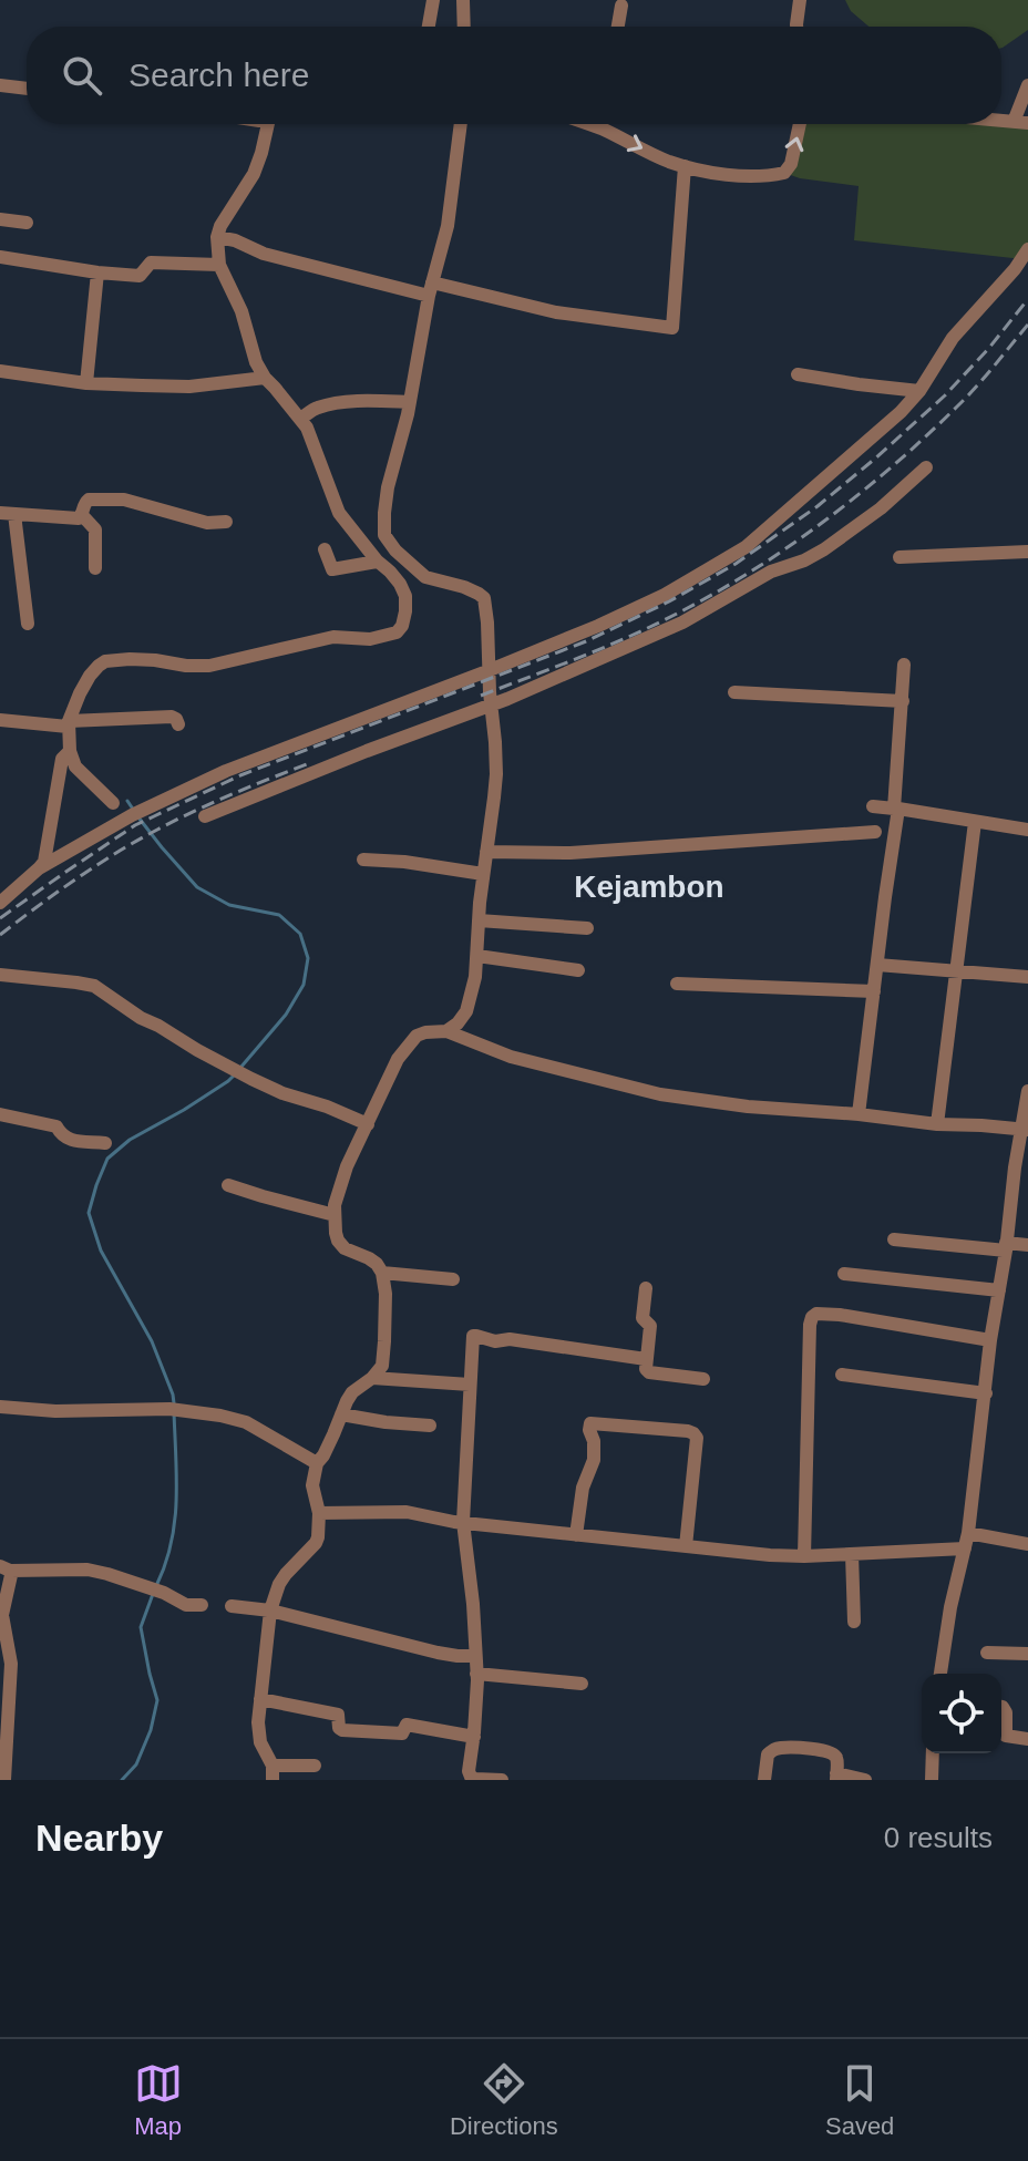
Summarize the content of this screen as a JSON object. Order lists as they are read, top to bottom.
{
  "districts": ["Kejambon"],
  "page": {
    "search": "Search here",
    "heading": ["Nearby", "0 results"],
    "nav": ["Map", "Directions", "Saved"]
  }
}
